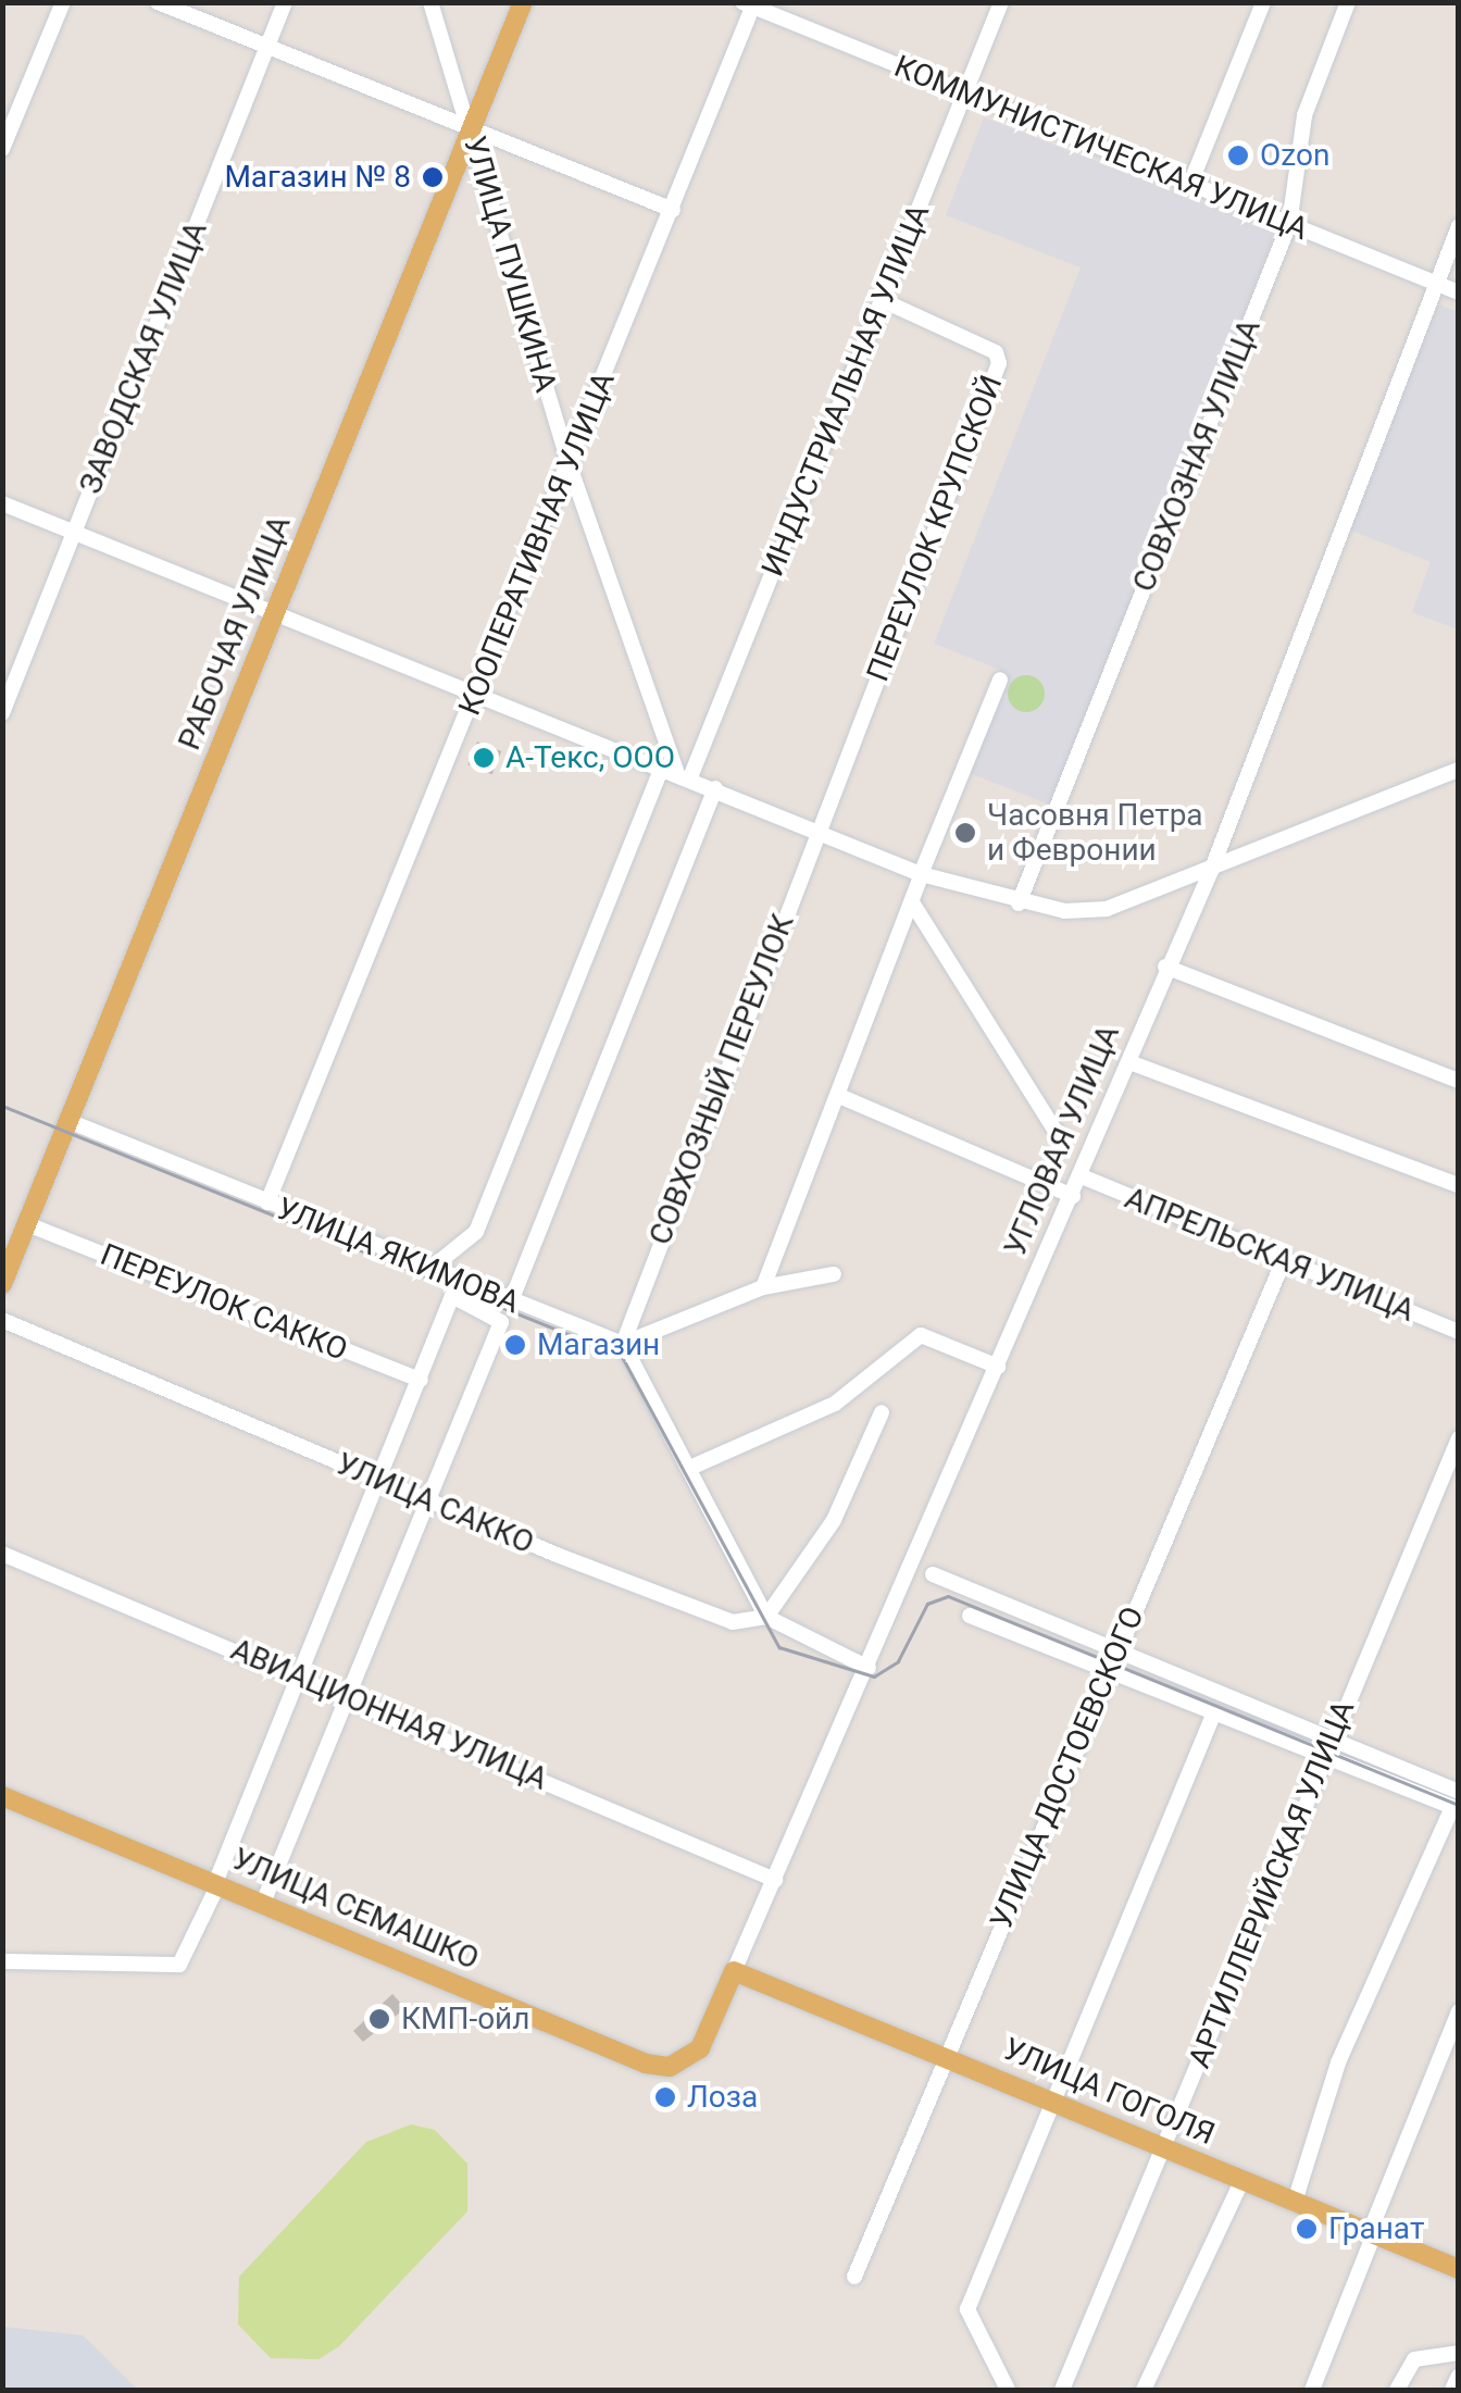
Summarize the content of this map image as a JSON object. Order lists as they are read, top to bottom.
{
  "streets": {
    "main road": [
      "РАБОЧАЯ УЛИЦА",
      "УГЛОВАЯ УЛИЦА",
      "УЛИЦА СЕМАШКО",
      "УЛИЦА ГОГОЛЯ"
    ],
    "street": [
      "КОММУНИСТИЧЕСКАЯ УЛИЦА",
      "УЛИЦА ПУШКИНА",
      "ЗАВОДСКАЯ УЛИЦА",
      "ИНДУСТРИАЛЬНАЯ УЛИЦА",
      "СОВХОЗНАЯ УЛИЦА",
      "ПЕРЕУЛОК КРУПСКОЙ",
      "КООПЕРАТИВНАЯ УЛИЦА",
      "СОВХОЗНЫЙ ПЕРЕУЛОК",
      "АПРЕЛЬСКАЯ УЛИЦА",
      "УЛИЦА ЯКИМОВА",
      "ПЕРЕУЛОК САККО",
      "УЛИЦА САККО",
      "АВИАЦИОННАЯ УЛИЦА",
      "УЛИЦА ДОСТОЕВСКОГО",
      "АРТИЛЛЕРИЙСКАЯ УЛИЦА"
    ]
  },
  "crossings": [
    ["КОММУНИСТИЧЕСКАЯ УЛИЦА", "ИНДУСТРИАЛЬНАЯ УЛИЦА"],
    ["КОММУНИСТИЧЕСКАЯ УЛИЦА", "СОВХОЗНАЯ УЛИЦА"],
    ["КОММУНИСТИЧЕСКАЯ УЛИЦА", "КООПЕРАТИВНАЯ УЛИЦА"],
    ["КОММУНИСТИЧЕСКАЯ УЛИЦА", "УГЛОВАЯ УЛИЦА"],
    ["УЛИЦА ПУШКИНА", "ИНДУСТРИАЛЬНАЯ УЛИЦА"],
    ["УЛИЦА ПУШКИНА", "КООПЕРАТИВНАЯ УЛИЦА"],
    ["УЛИЦА ПУШКИНА", "РАБОЧАЯ УЛИЦА"],
    ["ИНДУСТРИАЛЬНАЯ УЛИЦА", "ПЕРЕУЛОК КРУПСКОЙ"],
    ["ИНДУСТРИАЛЬНАЯ УЛИЦА", "УЛИЦА ЯКИМОВА"],
    ["ПЕРЕУЛОК КРУПСКОЙ", "СОВХОЗНЫЙ ПЕРЕУЛОК"],
    ["КООПЕРАТИВНАЯ УЛИЦА", "УЛИЦА ЯКИМОВА"],
    ["РАБОЧАЯ УЛИЦА", "УЛИЦА ЯКИМОВА"],
    ["РАБОЧАЯ УЛИЦА", "ПЕРЕУЛОК САККО"],
    ["СОВХОЗНЫЙ ПЕРЕУЛОК", "УЛИЦА ЯКИМОВА"],
    ["УГЛОВАЯ УЛИЦА", "АПРЕЛЬСКАЯ УЛИЦА"],
    ["УГЛОВАЯ УЛИЦА", "УЛИЦА САККО"],
    ["УГЛОВАЯ УЛИЦА", "АВИАЦИОННАЯ УЛИЦА"],
    ["УГЛОВАЯ УЛИЦА", "УЛИЦА СЕМАШКО"],
    ["УГЛОВАЯ УЛИЦА", "УЛИЦА ГОГОЛЯ"],
    ["АПРЕЛЬСКАЯ УЛИЦА", "УЛИЦА ДОСТОЕВСКОГО"],
    ["УЛИЦА ДОСТОЕВСКОГО", "УЛИЦА ГОГОЛЯ"],
    ["АРТИЛЛЕРИЙСКАЯ УЛИЦА", "УЛИЦА ГОГОЛЯ"]
  ],
  "places": [
    "Ozon",
    "Магазин № 8",
    "А-Текс, ООО",
    "Часовня Петра и Февронии",
    "Магазин",
    "КМП-ойл",
    "Лоза",
    "Гранат"
  ]
}
